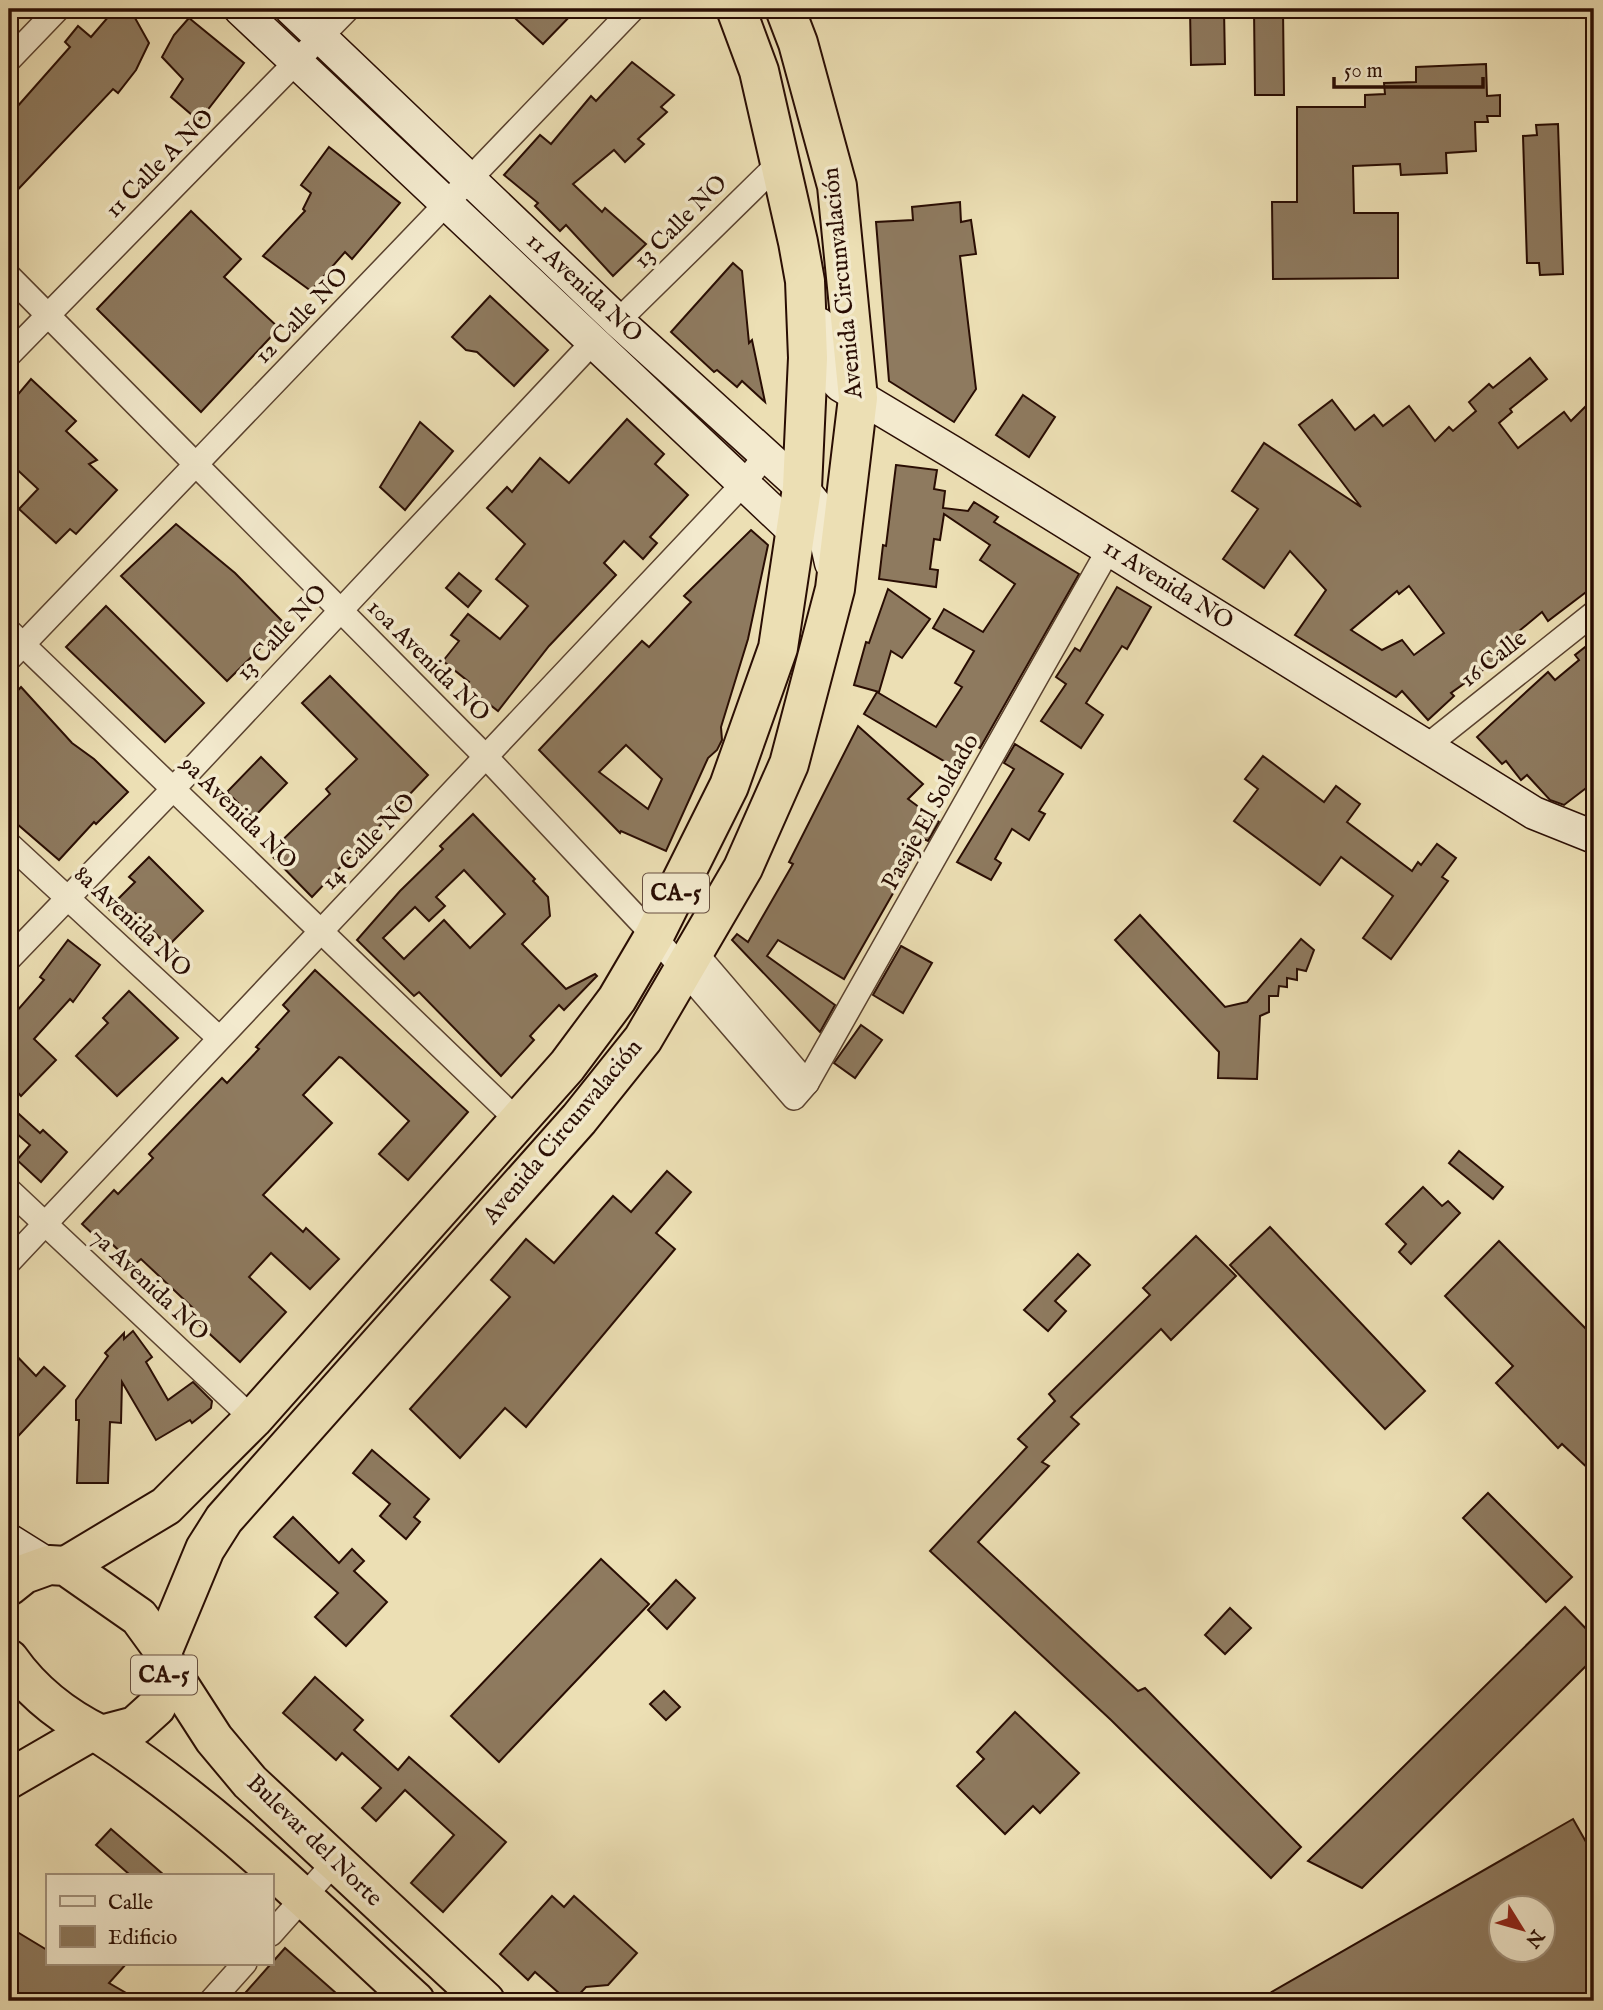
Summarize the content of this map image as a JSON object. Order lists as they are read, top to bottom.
{
  "streets": {
    "highway": ["Avenida Circunvalación", "CA-5", "Bulevar del Norte"],
    "street": [
      "11 Calle A NO",
      "13 Calle NO",
      "11 Avenida NO",
      "12 Calle NO",
      "16 Calle",
      "10a Avenida NO",
      "Pasaje El Soldado",
      "9a Avenida NO",
      "14 Calle NO",
      "8a Avenida NO",
      "7a Avenida NO"
    ]
  },
  "crossings": [
    ["11 Calle A NO", "11 Avenida NO"],
    ["11 Calle A NO", "10a Avenida NO"],
    ["13 Calle NO", "Avenida Circunvalación"],
    ["13 Calle NO", "11 Avenida NO"],
    ["13 Calle NO", "10a Avenida NO"],
    ["13 Calle NO", "9a Avenida NO"],
    ["13 Calle NO", "8a Avenida NO"],
    ["Avenida Circunvalación", "11 Avenida NO"],
    ["Avenida Circunvalación", "10a Avenida NO"],
    ["Avenida Circunvalación", "9a Avenida NO"],
    ["Avenida Circunvalación", "CA-5"],
    ["Avenida Circunvalación", "7a Avenida NO"],
    ["Avenida Circunvalación", "Bulevar del Norte"],
    ["11 Avenida NO", "12 Calle NO"],
    ["11 Avenida NO", "16 Calle"],
    ["11 Avenida NO", "Pasaje El Soldado"],
    ["11 Avenida NO", "14 Calle NO"],
    ["12 Calle NO", "10a Avenida NO"],
    ["12 Calle NO", "9a Avenida NO"],
    ["10a Avenida NO", "Pasaje El Soldado"],
    ["10a Avenida NO", "14 Calle NO"],
    ["9a Avenida NO", "14 Calle NO"],
    ["14 Calle NO", "8a Avenida NO"],
    ["14 Calle NO", "7a Avenida NO"],
    ["CA-5", "Bulevar del Norte"]
  ],
  "legend": ["Calle", "Edificio"],
  "scale_bar": "50 m",
  "north": "bottom right"
}
